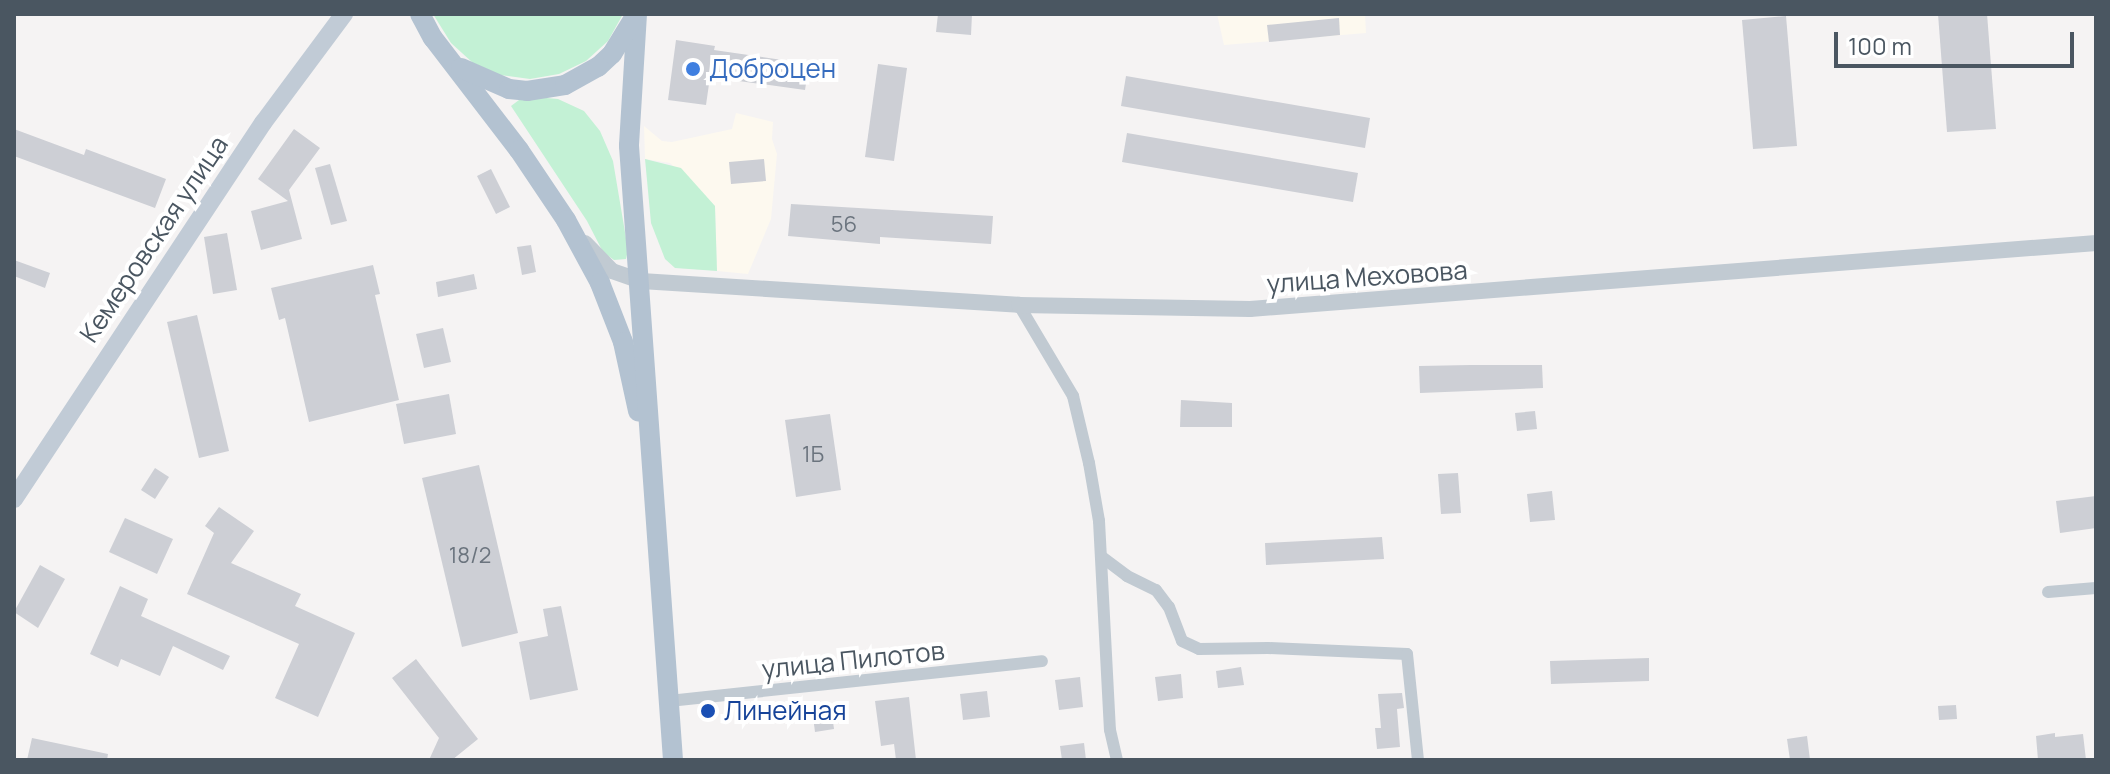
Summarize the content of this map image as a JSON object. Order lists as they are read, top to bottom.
{
  "streets": {
    "main road": ["Кемеровская улица"],
    "street": ["улица Меховова", "улица Пилотов"]
  },
  "places": ["Доброцен", "Линейная"],
  "house_numbers": ["56", "1Б", "18/2"],
  "scale_bar": "100 m"
}
